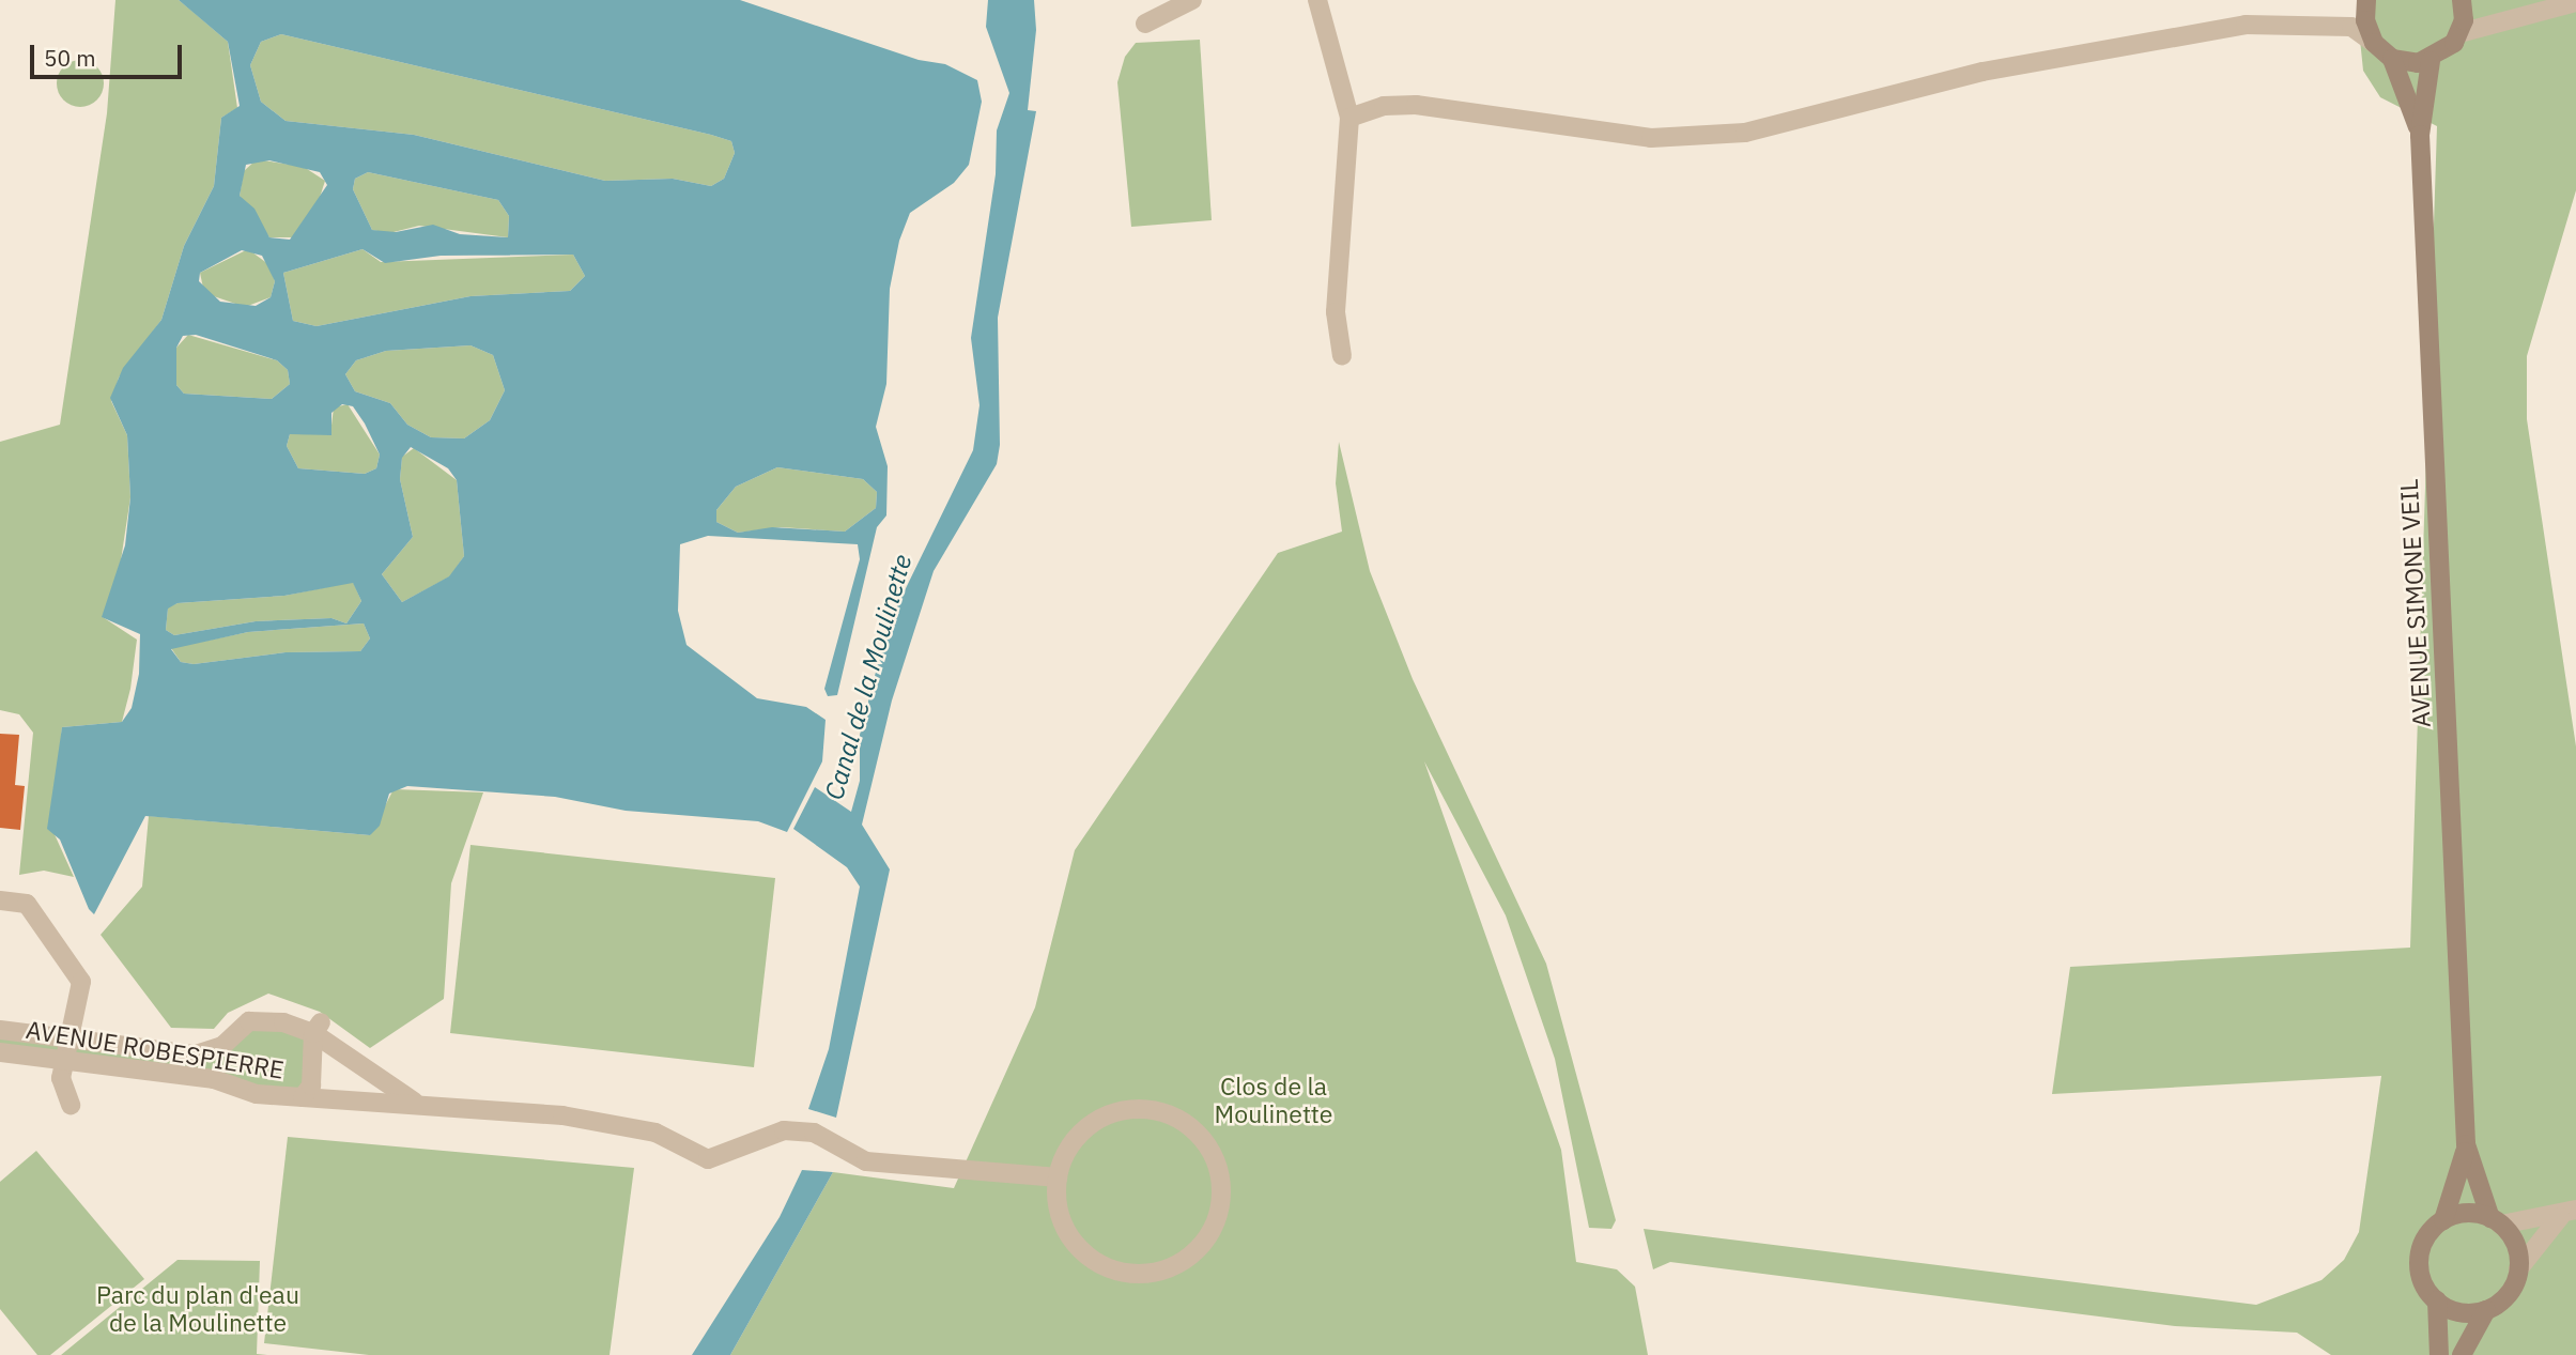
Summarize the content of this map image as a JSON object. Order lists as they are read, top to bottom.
{
  "streets": {
    "main road": ["AVENUE SIMONE VEIL"],
    "street": ["AVENUE ROBESPIERRE"]
  },
  "water": ["Canal de la Moulinette"],
  "parks": ["Clos de la Moulinette", "Parc du plan d'eau de la Moulinette"],
  "scale_bar": "50 m"
}
